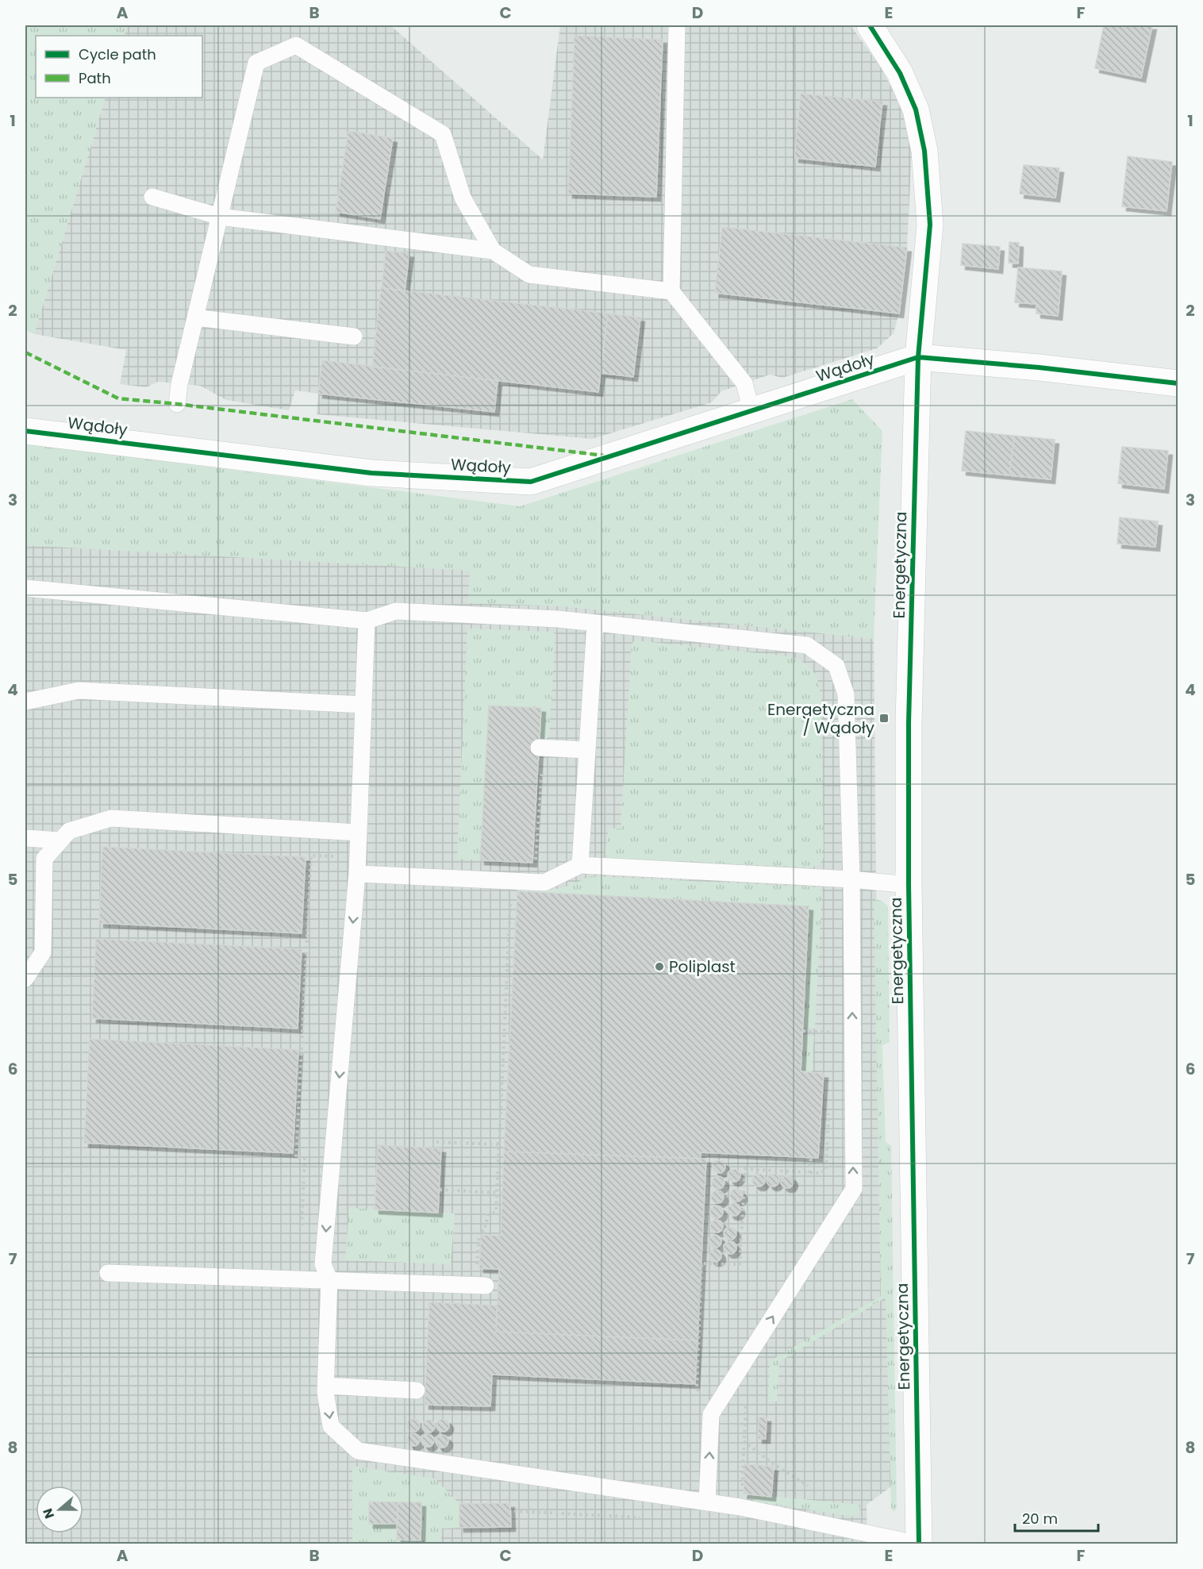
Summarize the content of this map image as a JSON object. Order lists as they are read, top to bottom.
{
  "streets": {
    "street": ["Wądoły", "Energetyczna"]
  },
  "crossings": [
    ["Wądoły", "Energetyczna"]
  ],
  "places": {
    "transit": ["Energetyczna / Wądoły"],
    "other": ["Poliplast"]
  },
  "legend": ["Cycle path", "Path"],
  "scale_bar": "20 m",
  "north": "left",
  "grid": {
    "columns": [
      "A",
      "B",
      "C",
      "D",
      "E",
      "F"
    ],
    "rows": [
      "1",
      "2",
      "3",
      "4",
      "5",
      "6",
      "7",
      "8"
    ]
  }
}
